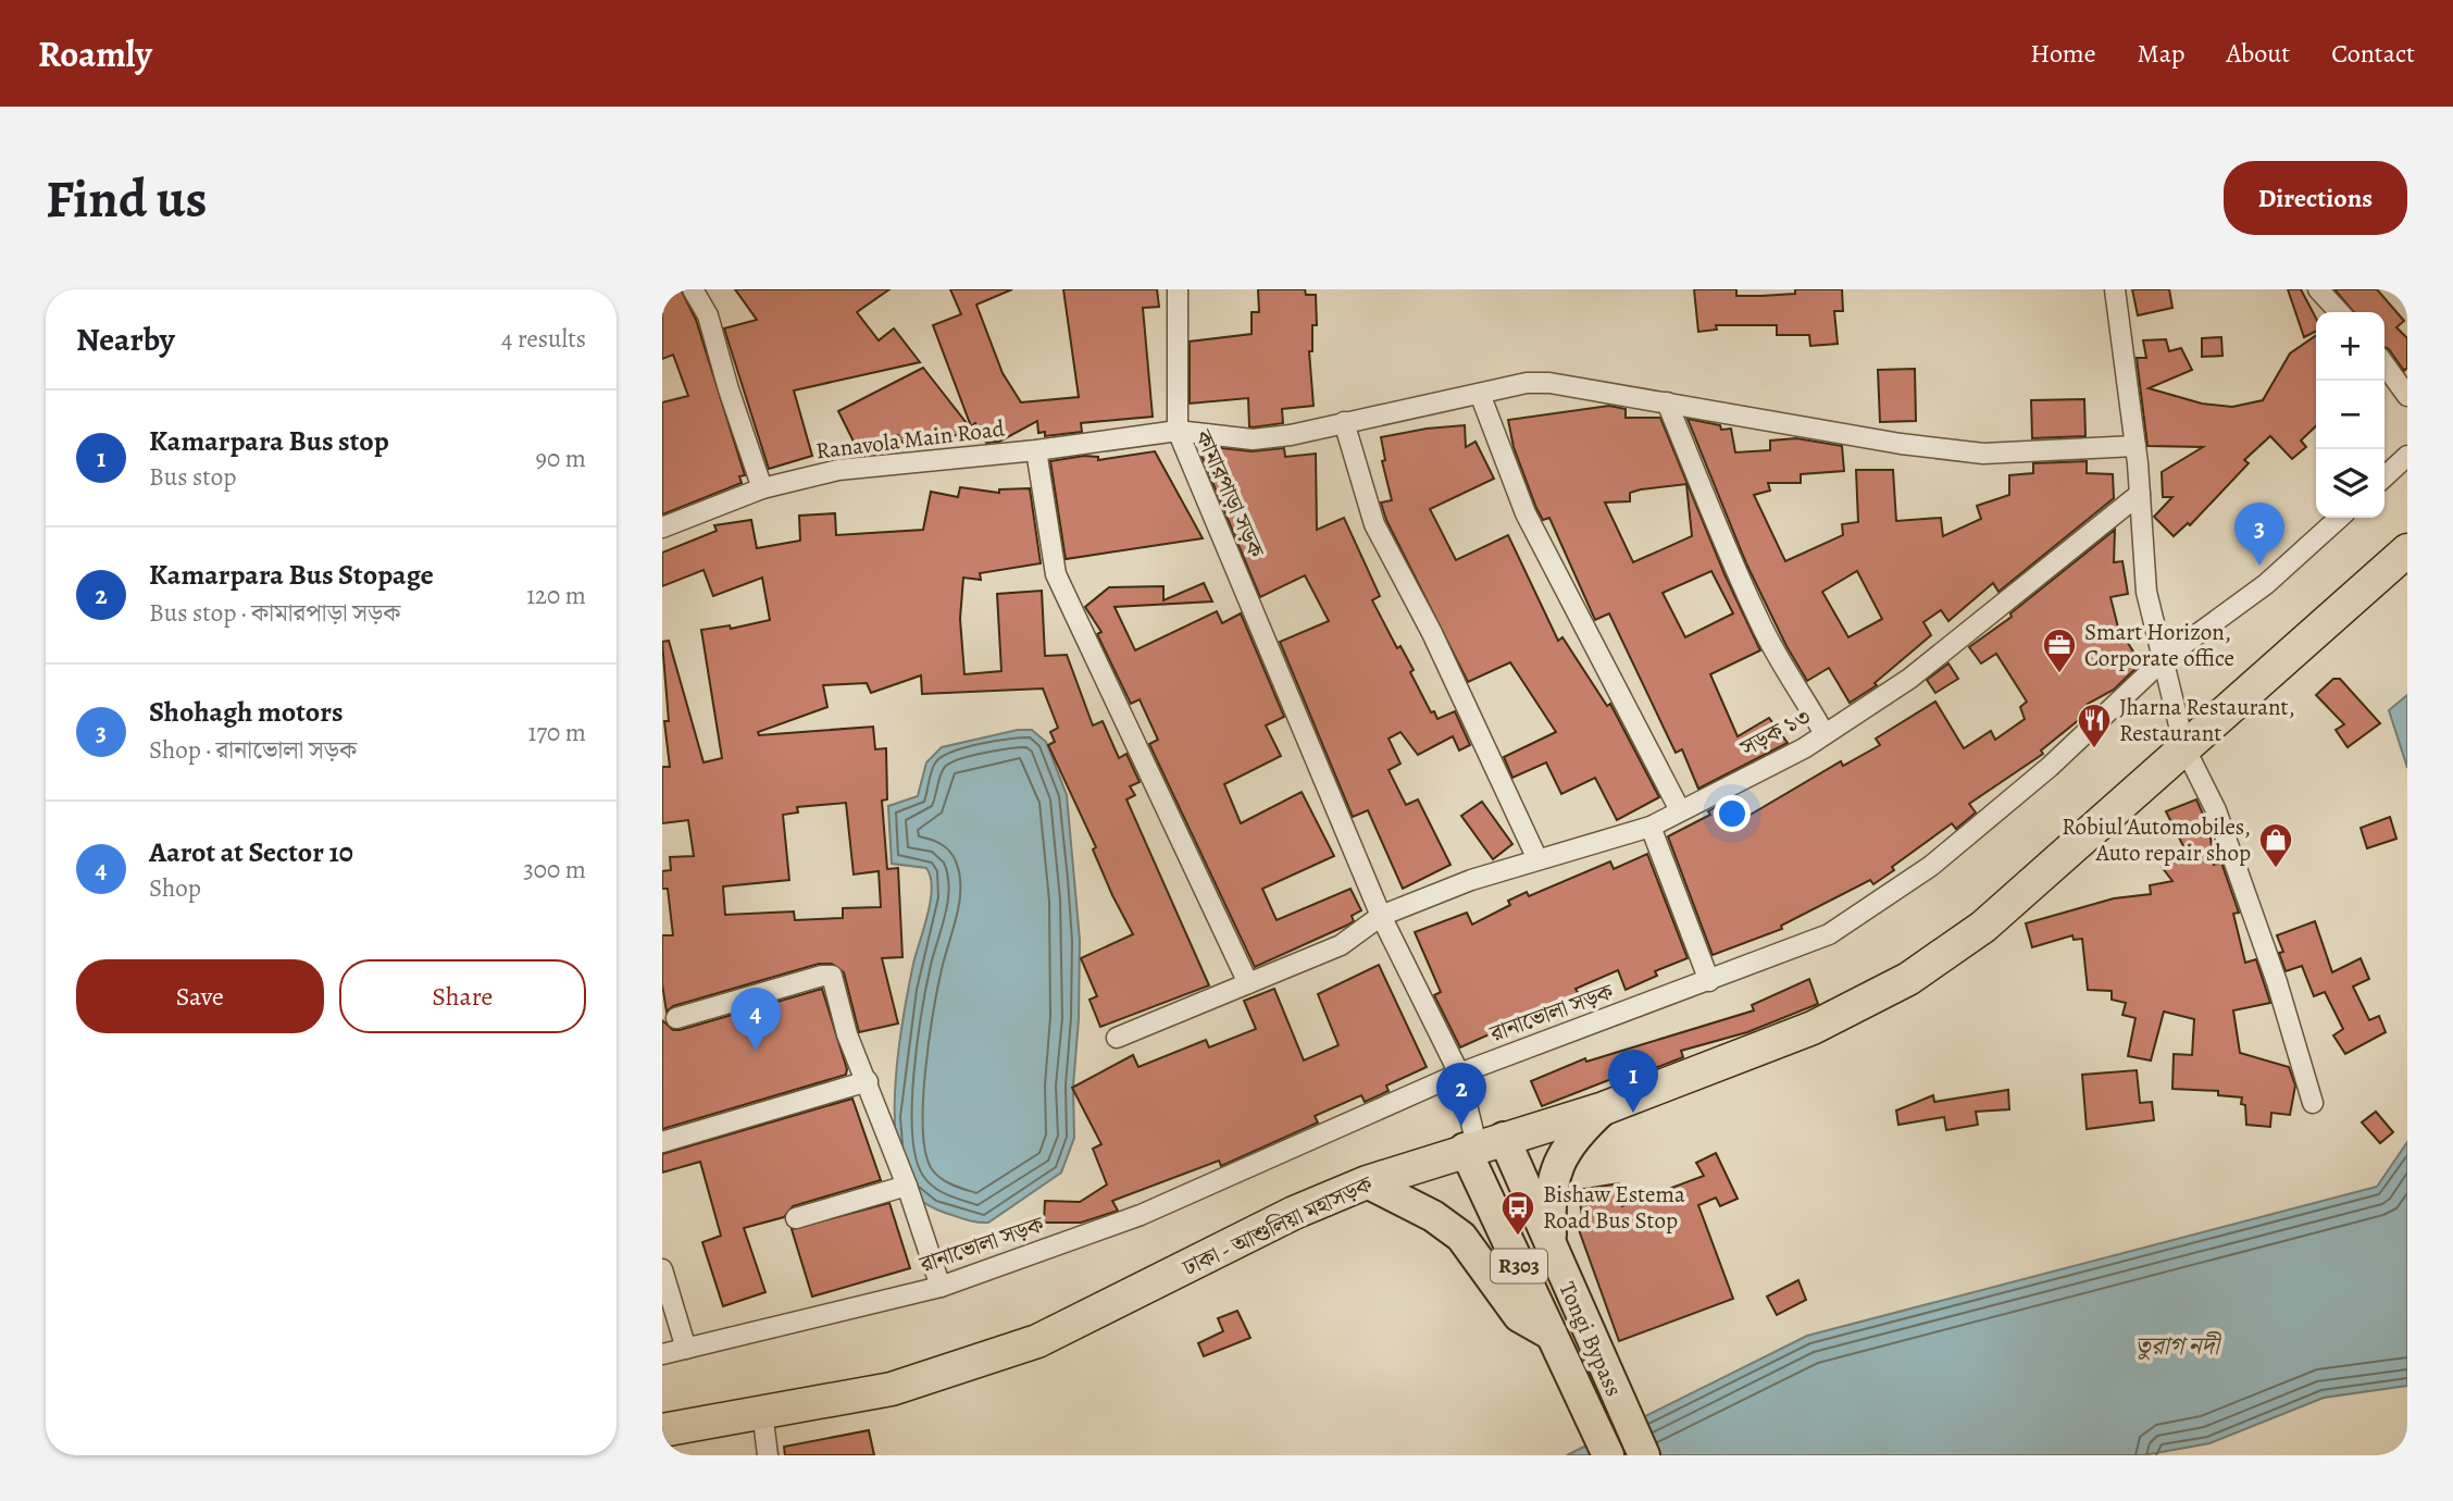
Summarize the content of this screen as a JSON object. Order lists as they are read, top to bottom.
{
  "streets": {
    "highway": ["ঢাকা - আশুলিয়া মহাসড়ক"],
    "main road": ["R303", "Tongi Bypass"],
    "street": [
      "Ranavola Main Road",
      "কামারপাড়া সড়ক",
      "সড়ক ১৩",
      "রানাভোলা সড়ক"
    ]
  },
  "crossings": [
    ["Ranavola Main Road", "কামারপাড়া সড়ক"],
    ["কামারপাড়া সড়ক", "সড়ক ১৩"],
    ["কামারপাড়া সড়ক", "রানাভোলা সড়ক"],
    ["কামারপাড়া সড়ক", "ঢাকা - আশুলিয়া মহাসড়ক"],
    ["কামারপাড়া সড়ক", "R303"],
    ["কামারপাড়া সড়ক", "Tongi Bypass"],
    ["ঢাকা - আশুলিয়া মহাসড়ক", "R303"],
    ["ঢাকা - আশুলিয়া মহাসড়ক", "Tongi Bypass"],
    ["R303", "Tongi Bypass"]
  ],
  "water": ["তুরাগ নদী"],
  "places": {
    "office": ["Smart Horizon, Corporate office"],
    "restaurant": ["Jharna Restaurant, Restaurant"],
    "shop": ["Robiul Automobiles, Auto repair shop"],
    "bus stop": ["Bishaw Estema Road Bus Stop"]
  },
  "page": {
    "header": "Roamly",
    "nav": [
      "Home",
      "Map",
      "About",
      "Contact"
    ],
    "buttons": [
      "Directions",
      ["Save", "Share"]
    ],
    "title": "Find us",
    "heading": ["Nearby", "4 results"],
    "map_buttons": ["+", "−"],
    "list": [
      {
        "mark": "1",
        "name": "Kamarpara Bus stop",
        "note": "Bus stop",
        "value": "90 m"
      },
      {
        "mark": "2",
        "name": "Kamarpara Bus Stopage",
        "note": "Bus stop · কামারপাড়া সড়ক",
        "value": "120 m"
      },
      {
        "mark": "3",
        "name": "Shohagh motors",
        "note": "Shop · রানাভোলা সড়ক",
        "value": "170 m"
      },
      {
        "mark": "4",
        "name": "Aarot at Sector 10",
        "note": "Shop",
        "value": "300 m"
      }
    ],
    "pins": [
      "3",
      "4",
      "1",
      "2"
    ]
  }
}
